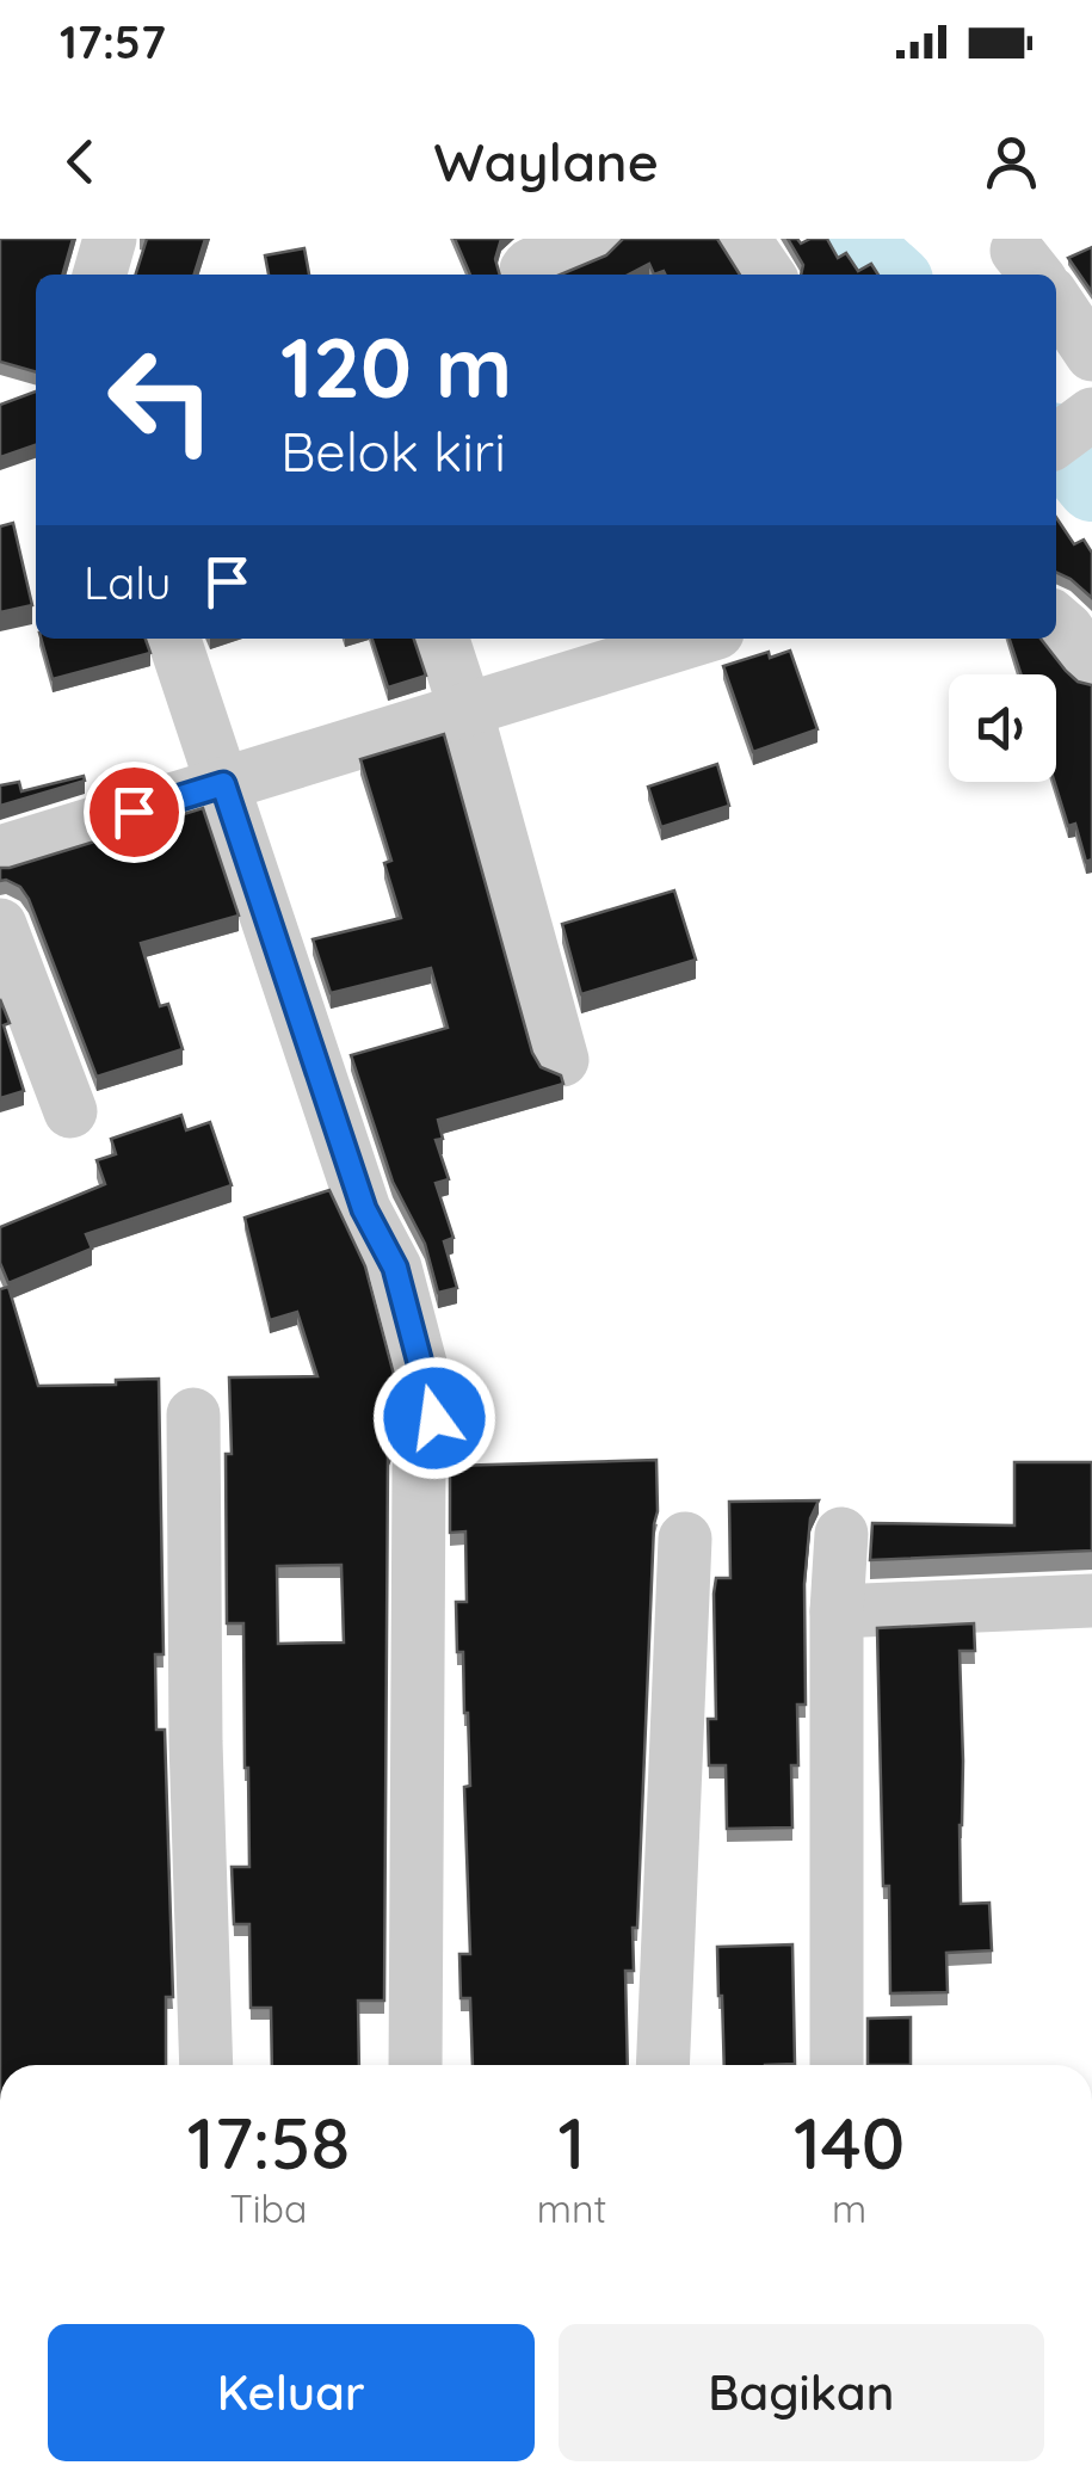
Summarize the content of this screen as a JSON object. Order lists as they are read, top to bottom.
{
  "page": {
    "status": "17:57",
    "header": "Waylane",
    "turn": ["120 m", "Belok kiri"],
    "then": "Lalu",
    "eta": [
      "17:58",
      "Tiba",
      "1",
      "mnt",
      "140",
      "m"
    ],
    "buttons": ["Keluar", "Bagikan"]
  }
}
